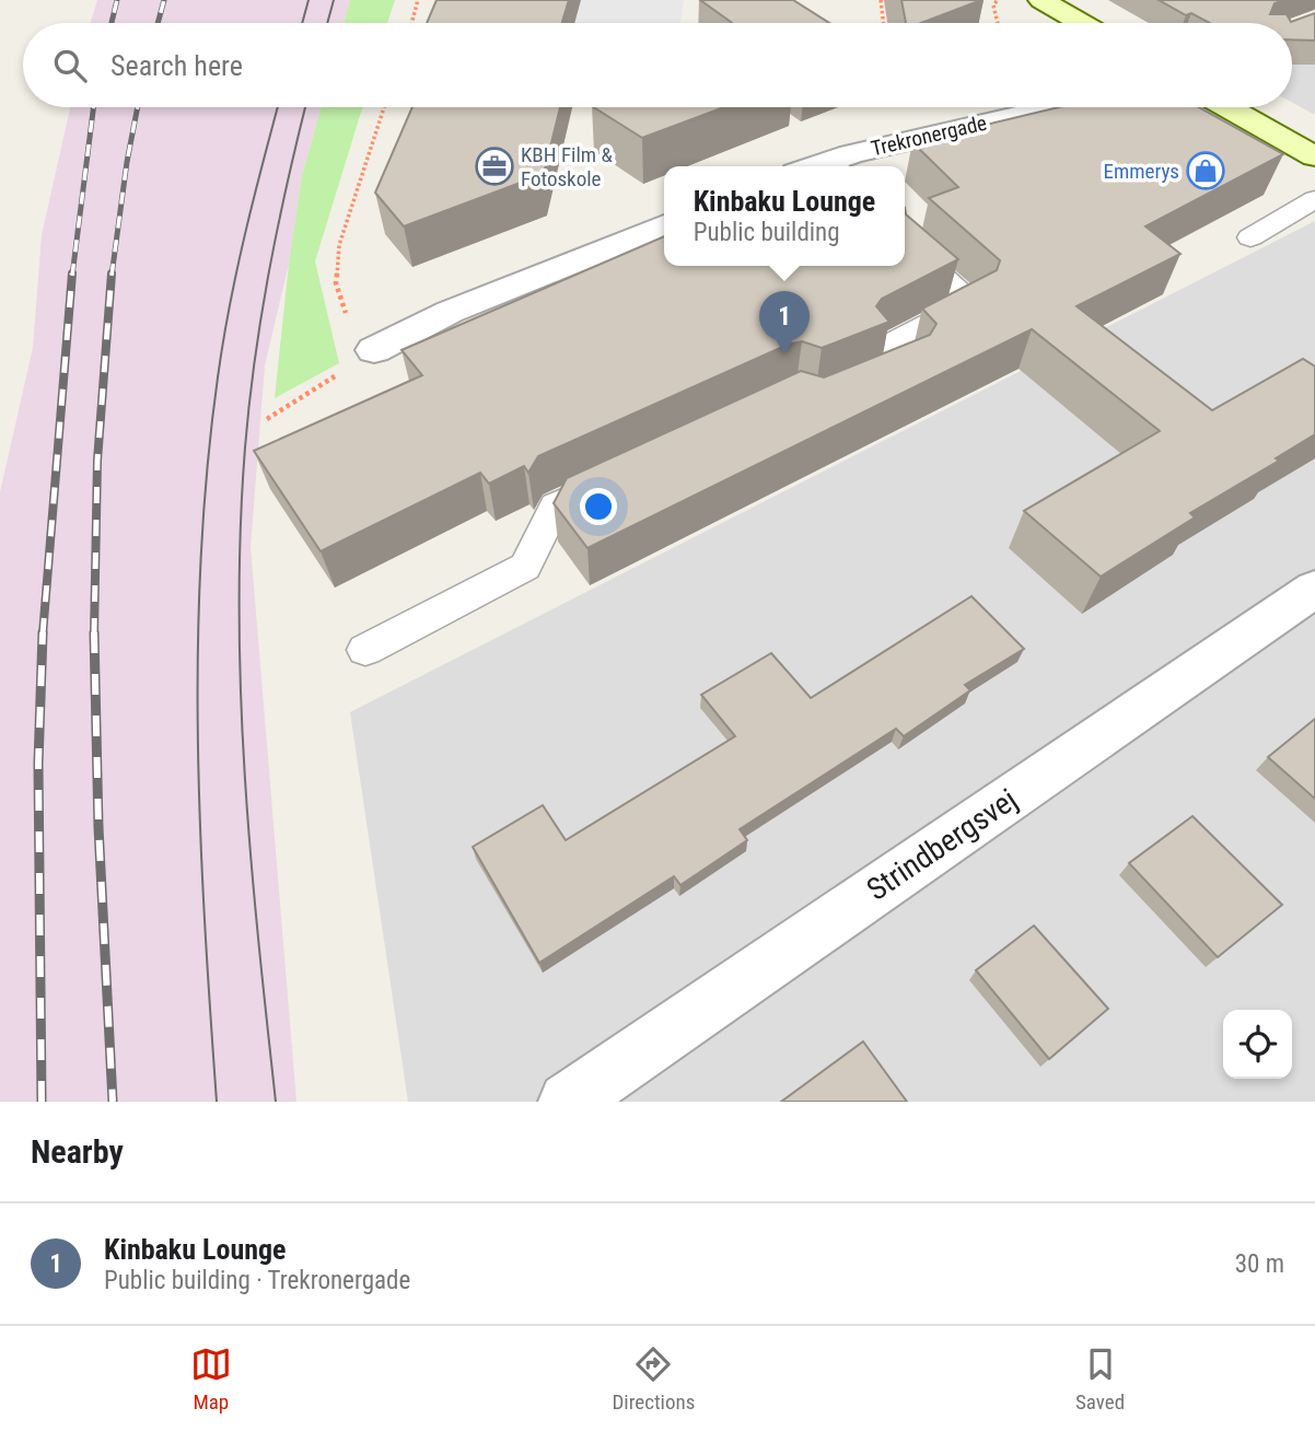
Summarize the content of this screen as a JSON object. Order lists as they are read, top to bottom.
{
  "streets": {
    "street": ["Trekronergade", "Strindbergsvej"]
  },
  "places": {
    "office": ["KBH Film & Fotoskole"],
    "shop": ["Emmerys"]
  },
  "page": {
    "search": "Search here",
    "popup": ["Kinbaku Lounge", "Public building"],
    "pins": "1",
    "heading": "Nearby",
    "list": [
      {
        "mark": "1",
        "name": "Kinbaku Lounge",
        "note": "Public building · Trekronergade",
        "value": "30 m"
      }
    ],
    "nav": ["Map", "Directions", "Saved"]
  }
}
